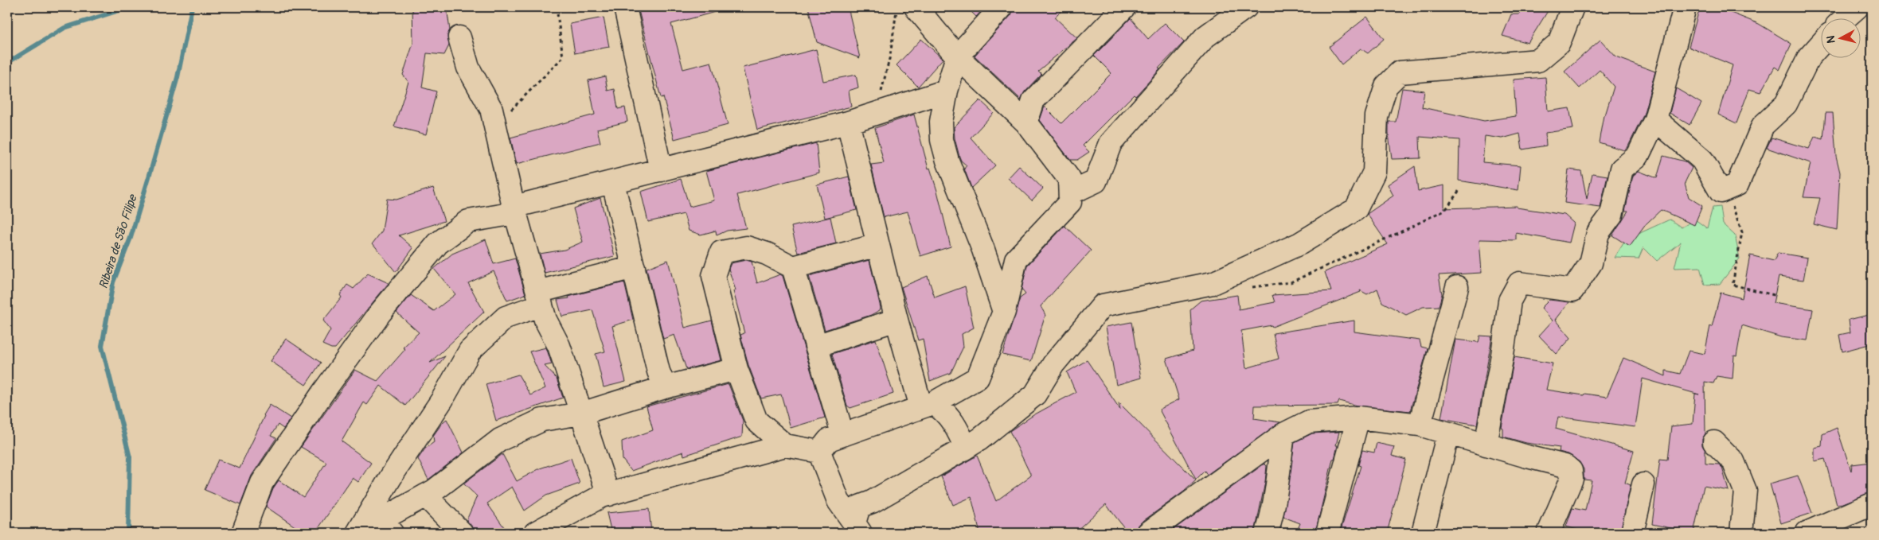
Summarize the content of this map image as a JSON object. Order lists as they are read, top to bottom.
{
  "water": ["Ribeira de São Filipe"],
  "north": "left"
}
